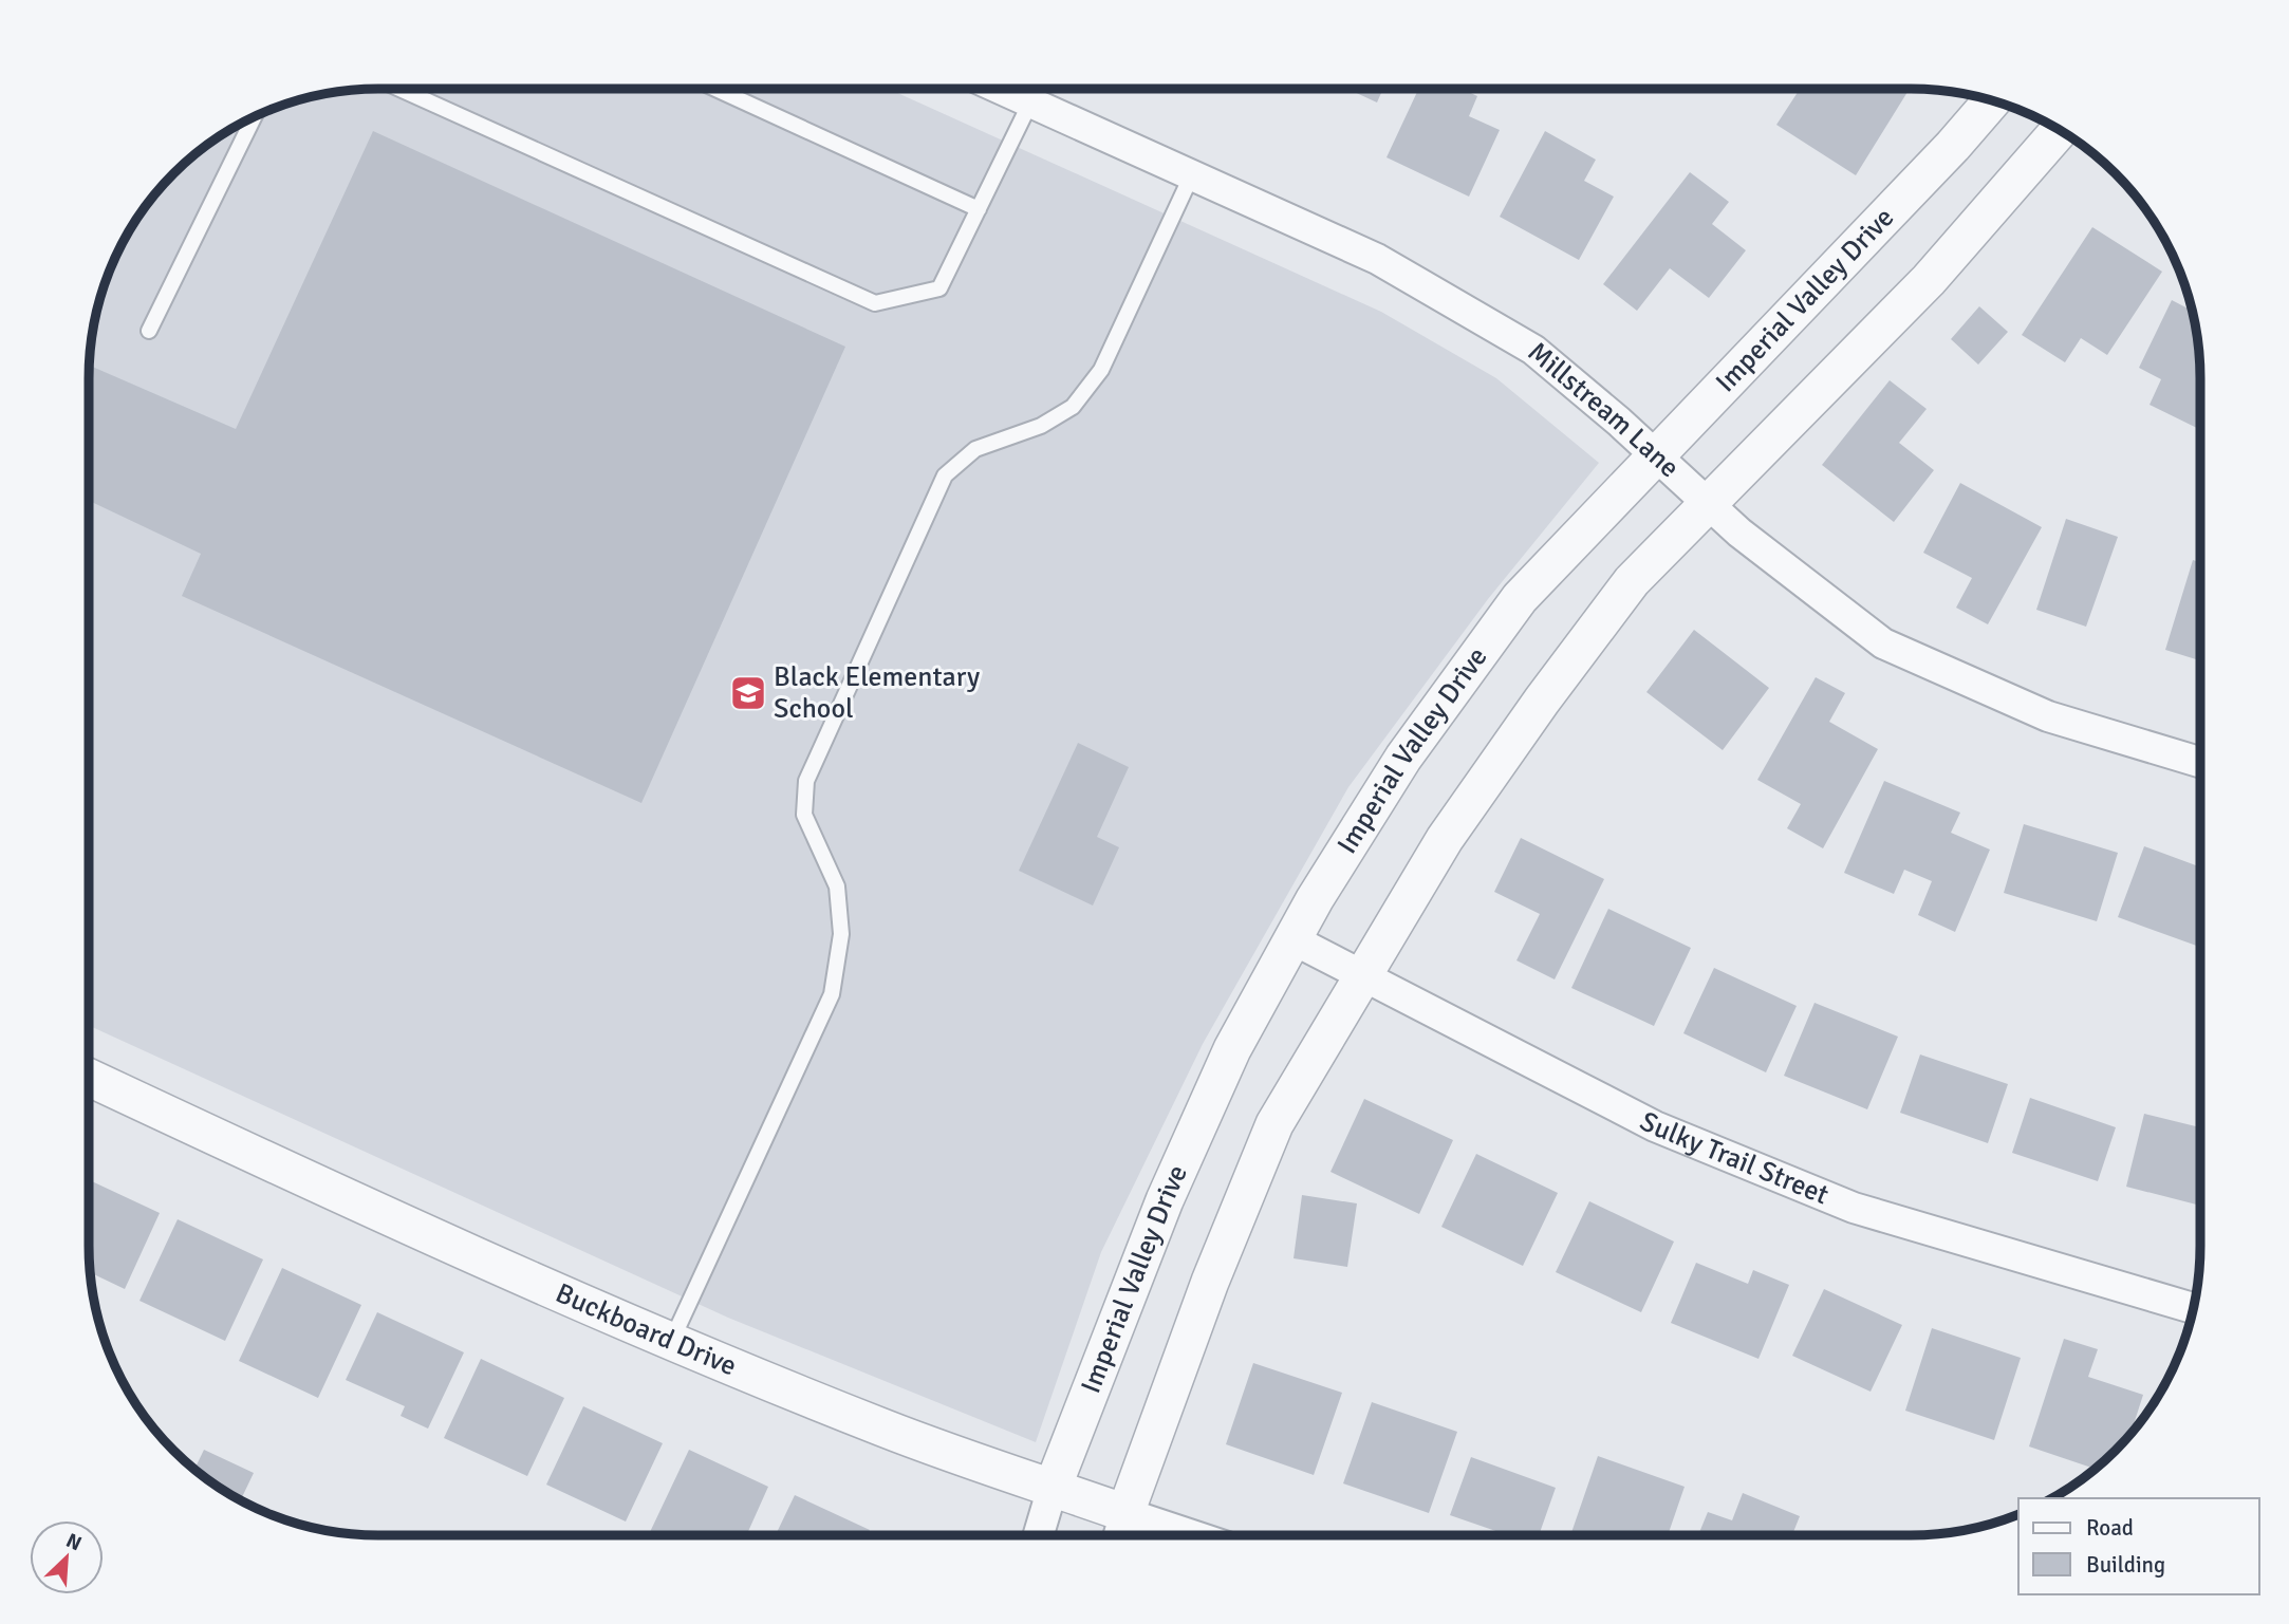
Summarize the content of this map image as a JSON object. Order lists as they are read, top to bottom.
{
  "streets": {
    "street": [
      "Imperial Valley Drive",
      "Millstream Lane",
      "Sulky Trail Street",
      "Buckboard Drive"
    ]
  },
  "crossings": [
    ["Imperial Valley Drive", "Millstream Lane"],
    ["Imperial Valley Drive", "Sulky Trail Street"],
    ["Imperial Valley Drive", "Buckboard Drive"]
  ],
  "places": {
    "school or university": ["Black Elementary School"]
  },
  "legend": ["Road", "Building"],
  "north": "top right"
}
